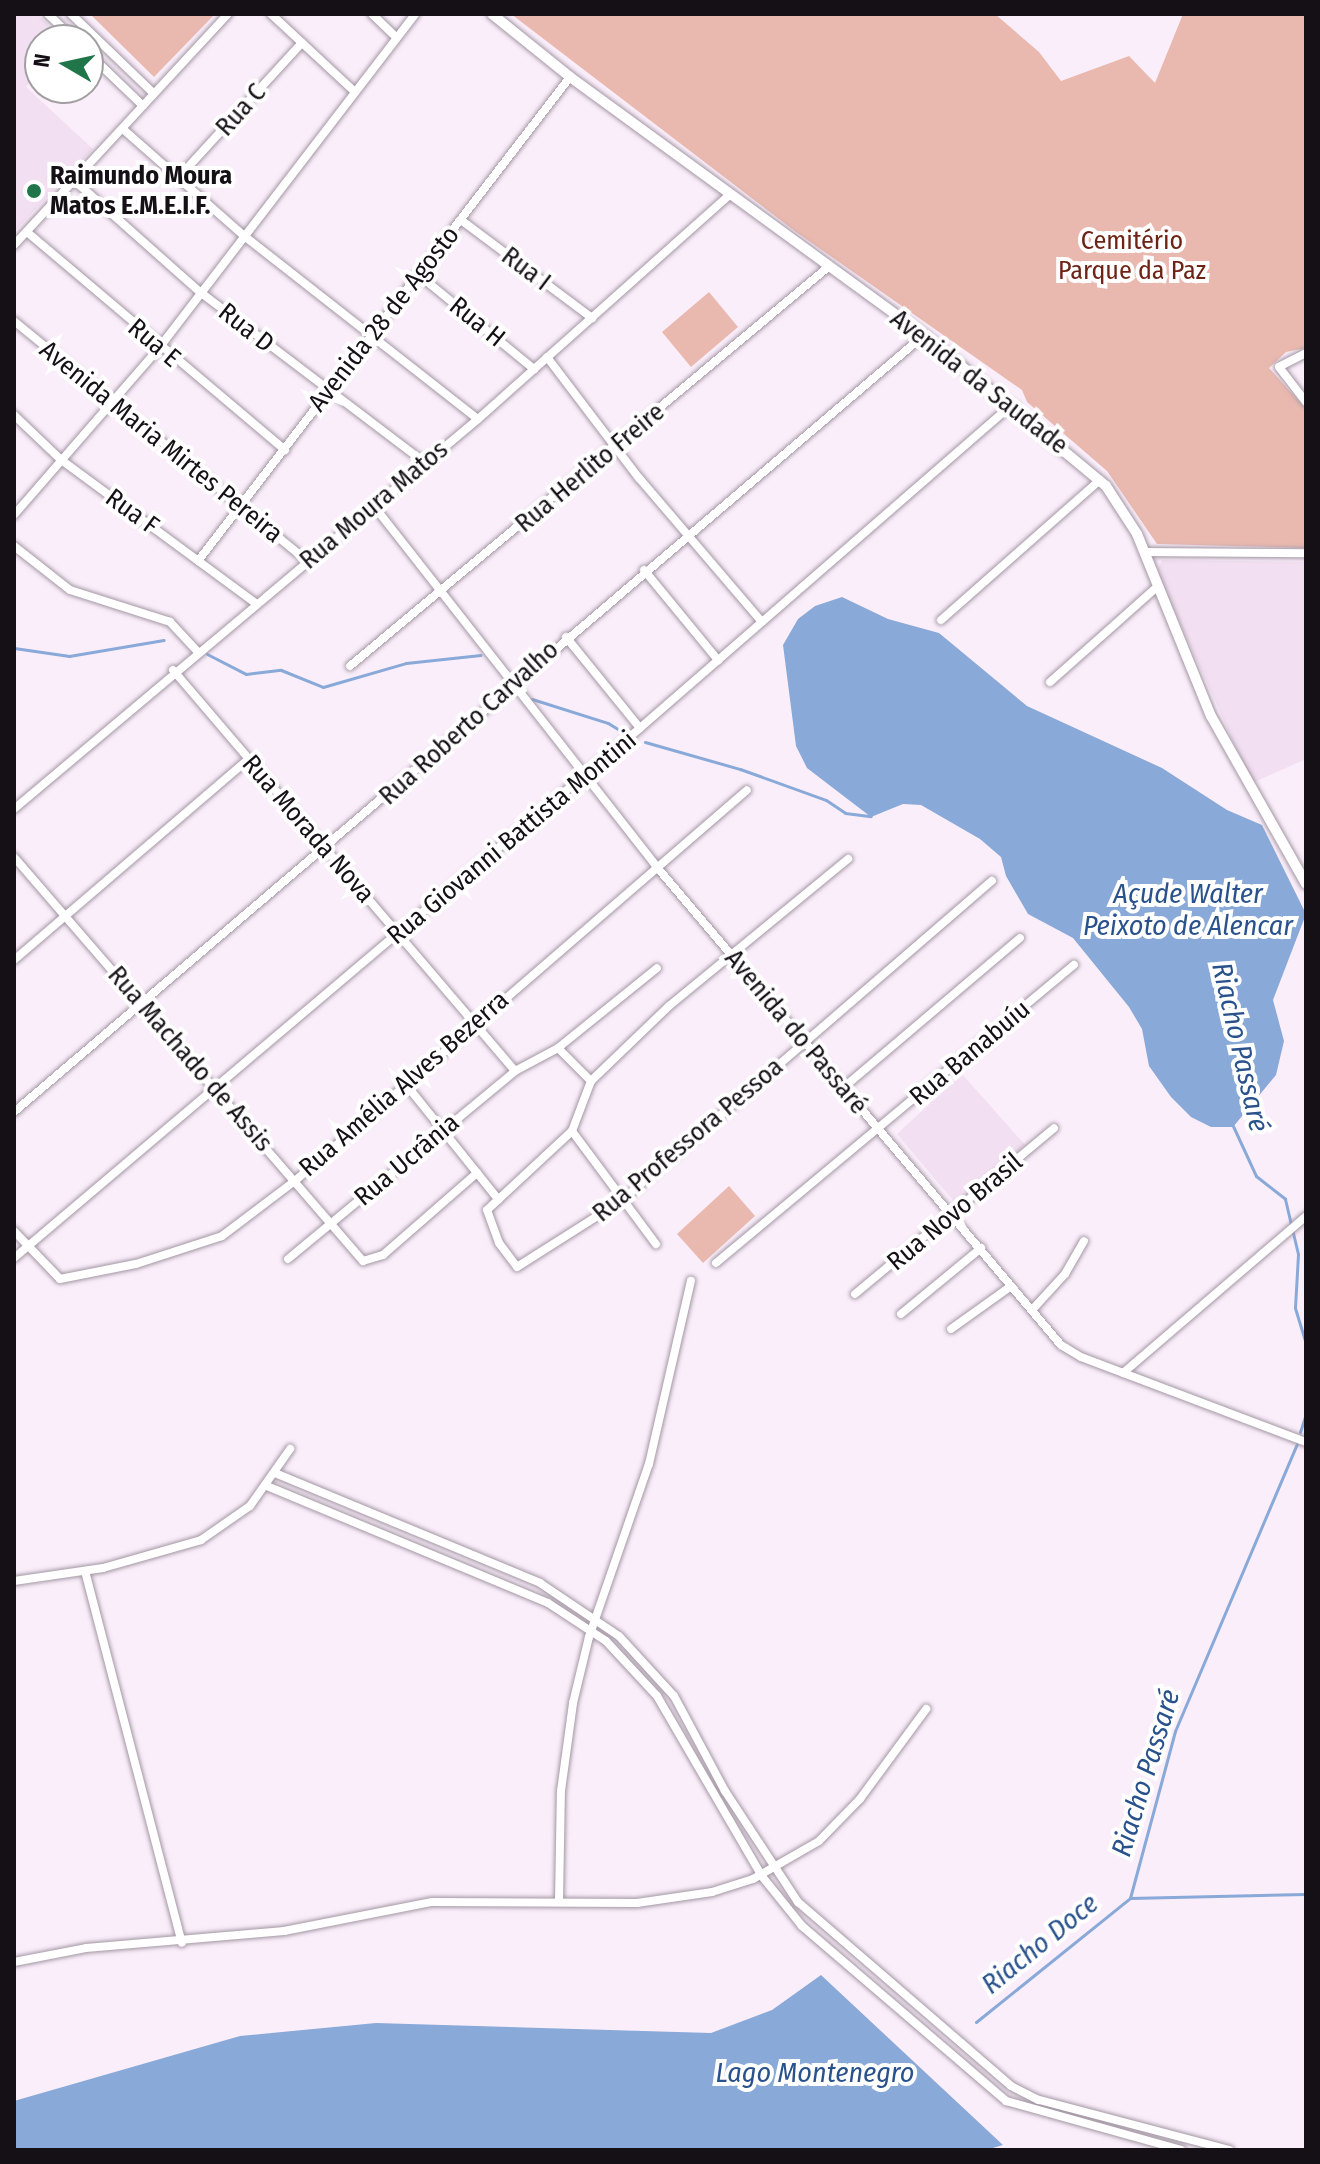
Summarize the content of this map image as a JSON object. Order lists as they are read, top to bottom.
{
  "streets": {
    "street": [
      "Rua C",
      "Rua I",
      "Avenida 28 de Agosto",
      "Rua H",
      "Rua D",
      "Rua E",
      "Avenida da Saudade",
      "Avenida Maria Mirtes Pereira",
      "Rua Herlito Freire",
      "Rua Moura Matos",
      "Rua F",
      "Rua Roberto Carvalho",
      "Rua Morada Nova",
      "Rua Giovanni Battista Montini",
      "Avenida do Passaré",
      "Rua Banabuíu",
      "Rua Machado de Assis",
      "Rua Amélia Alves Bezerra",
      "Rua Professora Pessoa",
      "Rua Ucrânia",
      "Rua Novo Brasil"
    ]
  },
  "crossings": [
    ["Rua I", "Avenida 28 de Agosto"],
    ["Rua I", "Rua Moura Matos"],
    ["Avenida 28 de Agosto", "Rua H"],
    ["Avenida 28 de Agosto", "Rua D"],
    ["Avenida 28 de Agosto", "Rua E"],
    ["Avenida 28 de Agosto", "Avenida da Saudade"],
    ["Avenida 28 de Agosto", "Avenida Maria Mirtes Pereira"],
    ["Avenida 28 de Agosto", "Rua F"],
    ["Rua H", "Rua Moura Matos"],
    ["Rua D", "Rua Moura Matos"],
    ["Avenida da Saudade", "Rua Herlito Freire"],
    ["Avenida da Saudade", "Rua Moura Matos"],
    ["Avenida da Saudade", "Rua Roberto Carvalho"],
    ["Avenida da Saudade", "Rua Giovanni Battista Montini"],
    ["Avenida Maria Mirtes Pereira", "Rua Moura Matos"],
    ["Rua Herlito Freire", "Avenida do Passaré"],
    ["Rua Moura Matos", "Rua F"],
    ["Rua Moura Matos", "Rua Morada Nova"],
    ["Rua Moura Matos", "Avenida do Passaré"],
    ["Rua Roberto Carvalho", "Rua Morada Nova"],
    ["Rua Roberto Carvalho", "Avenida do Passaré"],
    ["Rua Roberto Carvalho", "Rua Machado de Assis"],
    ["Rua Morada Nova", "Rua Giovanni Battista Montini"],
    ["Rua Morada Nova", "Rua Amélia Alves Bezerra"],
    ["Rua Morada Nova", "Rua Ucrânia"],
    ["Rua Giovanni Battista Montini", "Avenida do Passaré"],
    ["Rua Giovanni Battista Montini", "Rua Machado de Assis"],
    ["Rua Giovanni Battista Montini", "Rua Amélia Alves Bezerra"],
    ["Avenida do Passaré", "Rua Banabuíu"],
    ["Avenida do Passaré", "Rua Amélia Alves Bezerra"],
    ["Avenida do Passaré", "Rua Professora Pessoa"],
    ["Avenida do Passaré", "Rua Novo Brasil"],
    ["Rua Machado de Assis", "Rua Amélia Alves Bezerra"],
    ["Rua Machado de Assis", "Rua Ucrânia"]
  ],
  "water": [
    "Açude Walter Peixoto de Alencar",
    "Riacho Passaré",
    "Riacho Doce",
    "Lago Montenegro"
  ],
  "parks": ["Cemitério Parque da Paz"],
  "places": ["Raimundo Moura Matos E.M.E.I.F."],
  "north": "left"
}
